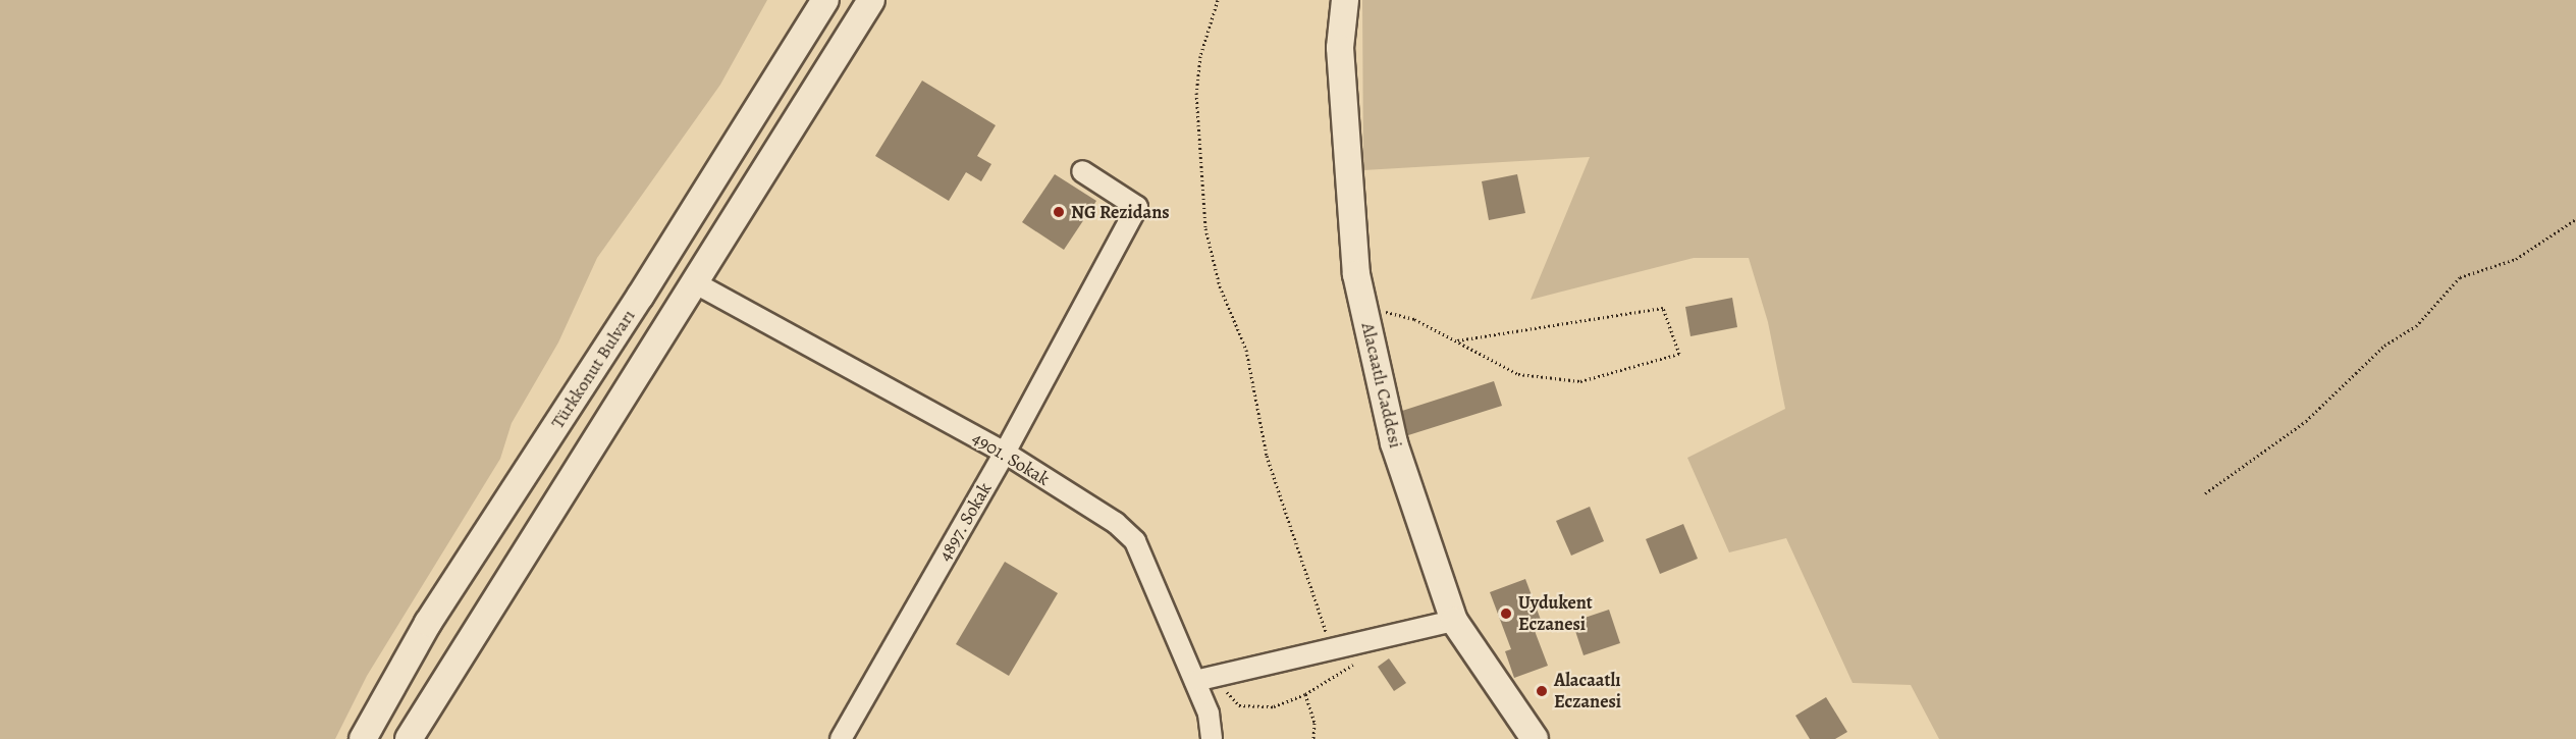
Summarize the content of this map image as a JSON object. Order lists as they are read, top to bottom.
{
  "streets": {
    "street": [
      "Türkkonut Bulvarı",
      "Alacaatlı Caddesi",
      "4901. Sokak",
      "4897. Sokak"
    ]
  },
  "crossings": [
    ["Türkkonut Bulvarı", "4901. Sokak"],
    ["4901. Sokak", "4897. Sokak"]
  ],
  "places": ["NG Rezidans", "Uydukent Eczanesi", "Alacaatlı Eczanesi"]
}
